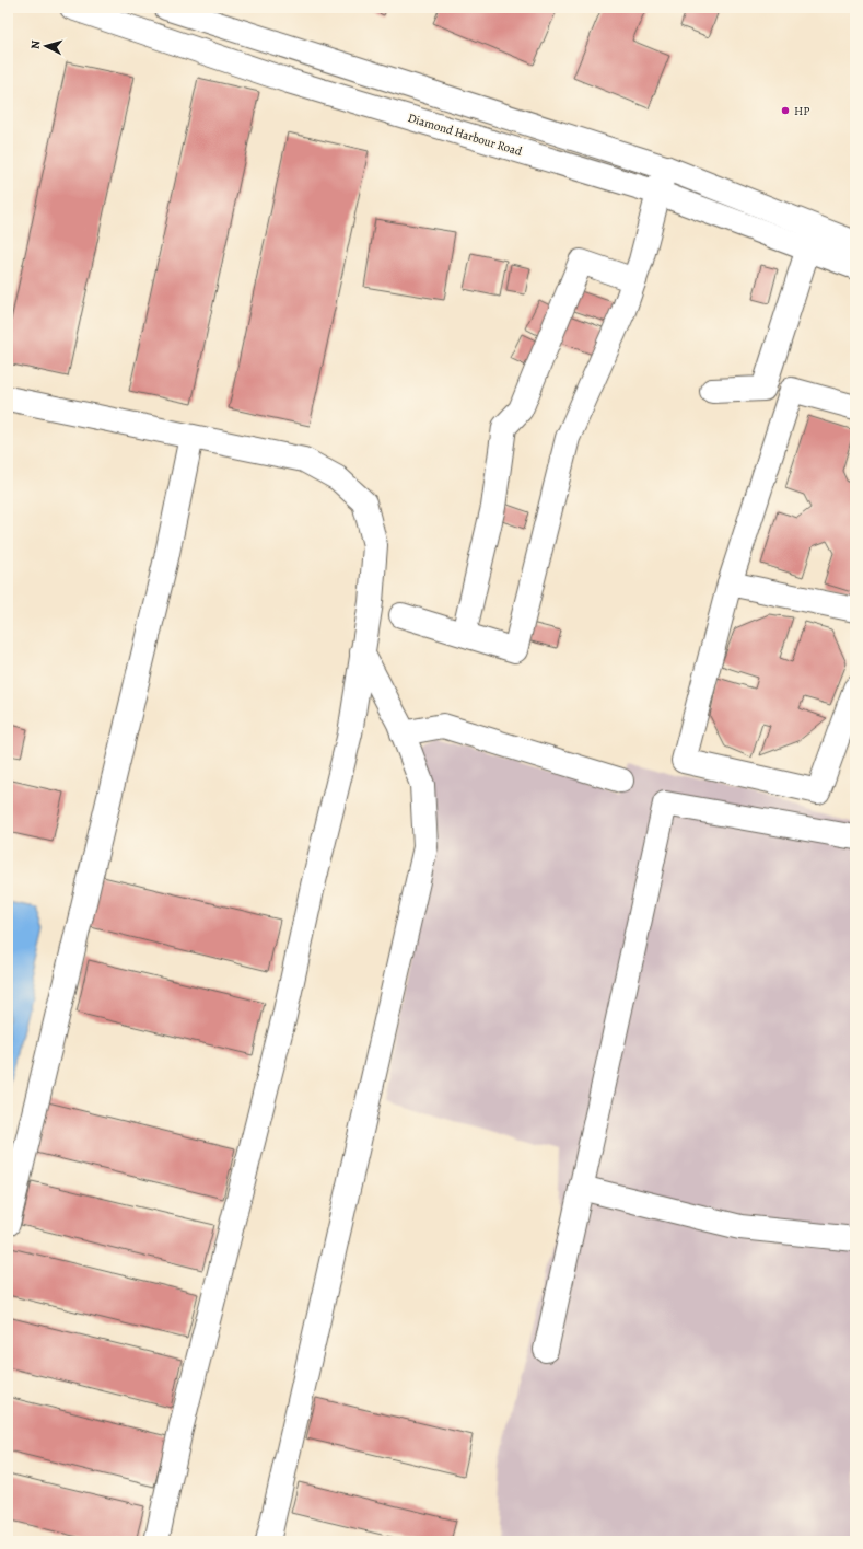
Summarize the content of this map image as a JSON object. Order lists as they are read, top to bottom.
{
  "streets": {
    "main road": ["Diamond Harbour Road"]
  },
  "places": ["HP"],
  "north": "left"
}
